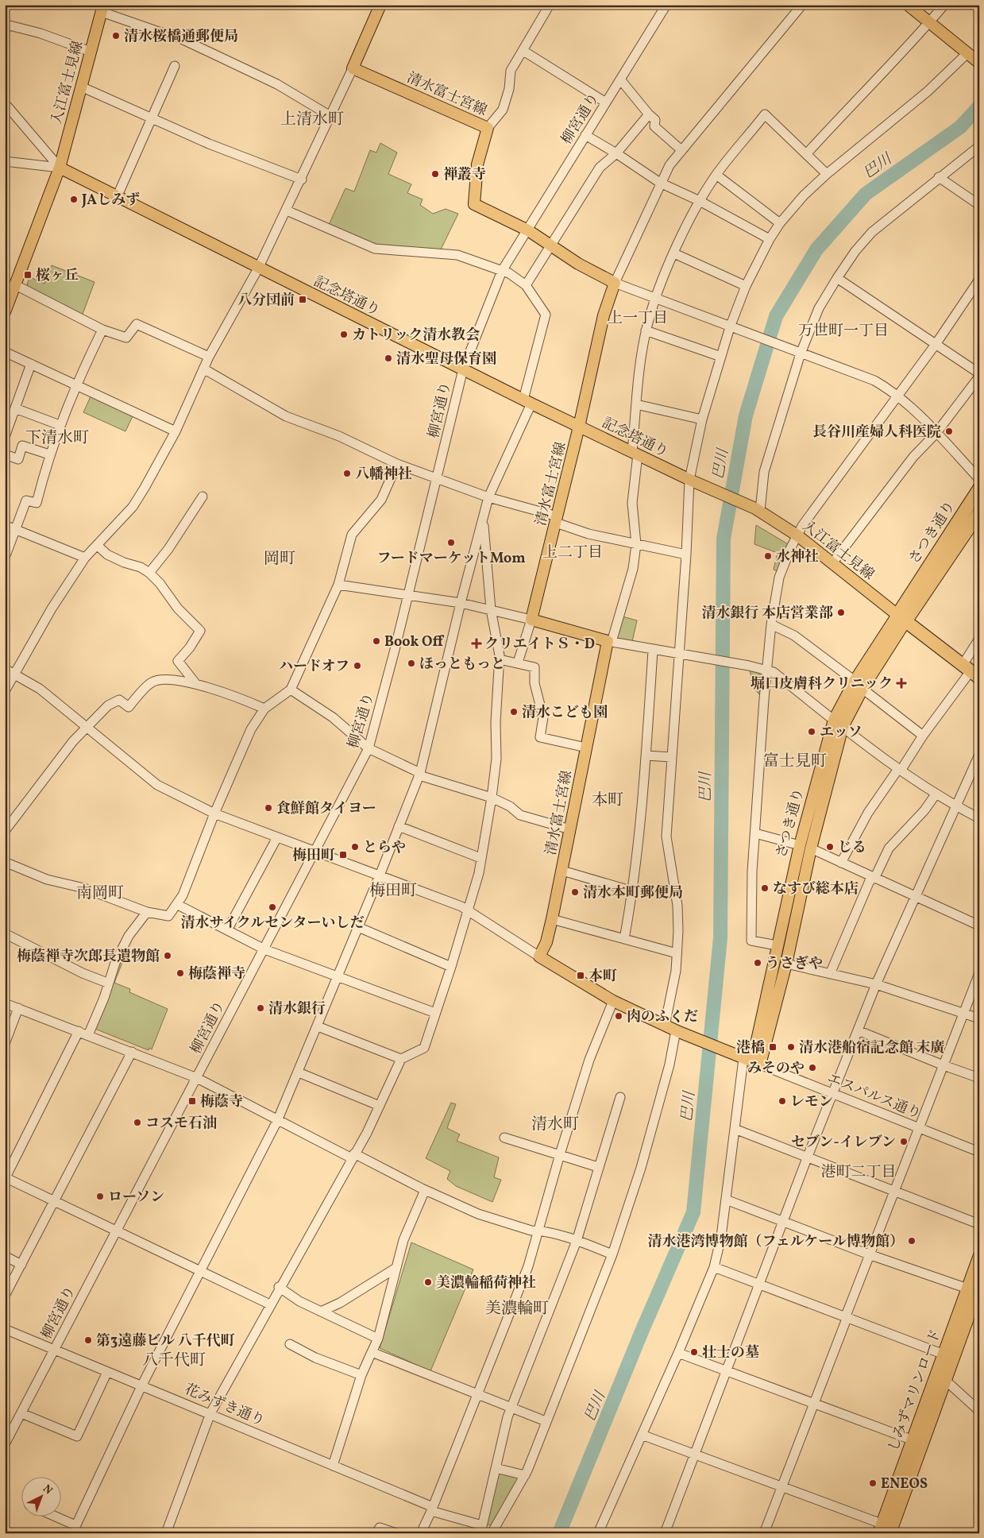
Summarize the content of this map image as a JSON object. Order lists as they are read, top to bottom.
{
  "streets": {
    "highway": ["さつき通り", "しみずマリンロード"],
    "main road": ["入江富士見線", "清水富士宮線", "記念塔通り"],
    "street": ["柳宮通り", "エスパルス通り", "花みずき通り"]
  },
  "crossings": [
    ["入江富士見線", "記念塔通り"],
    ["入江富士見線", "さつき通り"],
    ["清水富士宮線", "柳宮通り"],
    ["清水富士宮線", "記念塔通り"],
    ["柳宮通り", "記念塔通り"],
    ["柳宮通り", "花みずき通り"],
    ["さつき通り", "エスパルス通り"]
  ],
  "districts": [
    "上清水町",
    "上一丁目",
    "万世町一丁目",
    "下清水町",
    "上二丁目",
    "岡町",
    "富士見町",
    "本町",
    "梅田町",
    "南岡町",
    "清水町",
    "港町二丁目",
    "美濃輪町",
    "八千代町"
  ],
  "water": ["巴川"],
  "places": {
    "other": [
      "清水桜橋通郵便局",
      "禅叢寺",
      "JAしみず",
      "カトリック清水教会",
      "清水聖母保育園",
      "長谷川産婦人科医院",
      "八幡神社",
      "フードマーケットMom",
      "水神社",
      "清水銀行 本店営業部",
      "Book Off",
      "ほっともっと",
      "ハードオフ",
      "清水こども園",
      "エッソ",
      "食鮮館タイヨー",
      "とらや",
      "じる",
      "なすび総本店",
      "清水本町郵便局",
      "清水サイクルセンターいしだ",
      "梅蔭禅寺次郎長遺物館",
      "うさぎや",
      "梅蔭禅寺",
      "清水銀行",
      "肉のふくだ",
      "清水港船宿記念館 末廣",
      "みそのや",
      "レモン",
      "コスモ石油",
      "セブン-イレブン",
      "ローソン",
      "清水港湾博物館（フェルケール博物館）",
      "美濃輪稲荷神社",
      "第3遠藤ビル 八千代町",
      "壮士の墓",
      "ENEOS"
    ],
    "transit": [
      "桜ヶ丘",
      "八分団前",
      "梅田町",
      "本町",
      "港橋",
      "梅蔭寺"
    ],
    "health": ["クリエイトＳ・D", "堀口皮膚科クリニック"]
  },
  "north": "top right"
}
